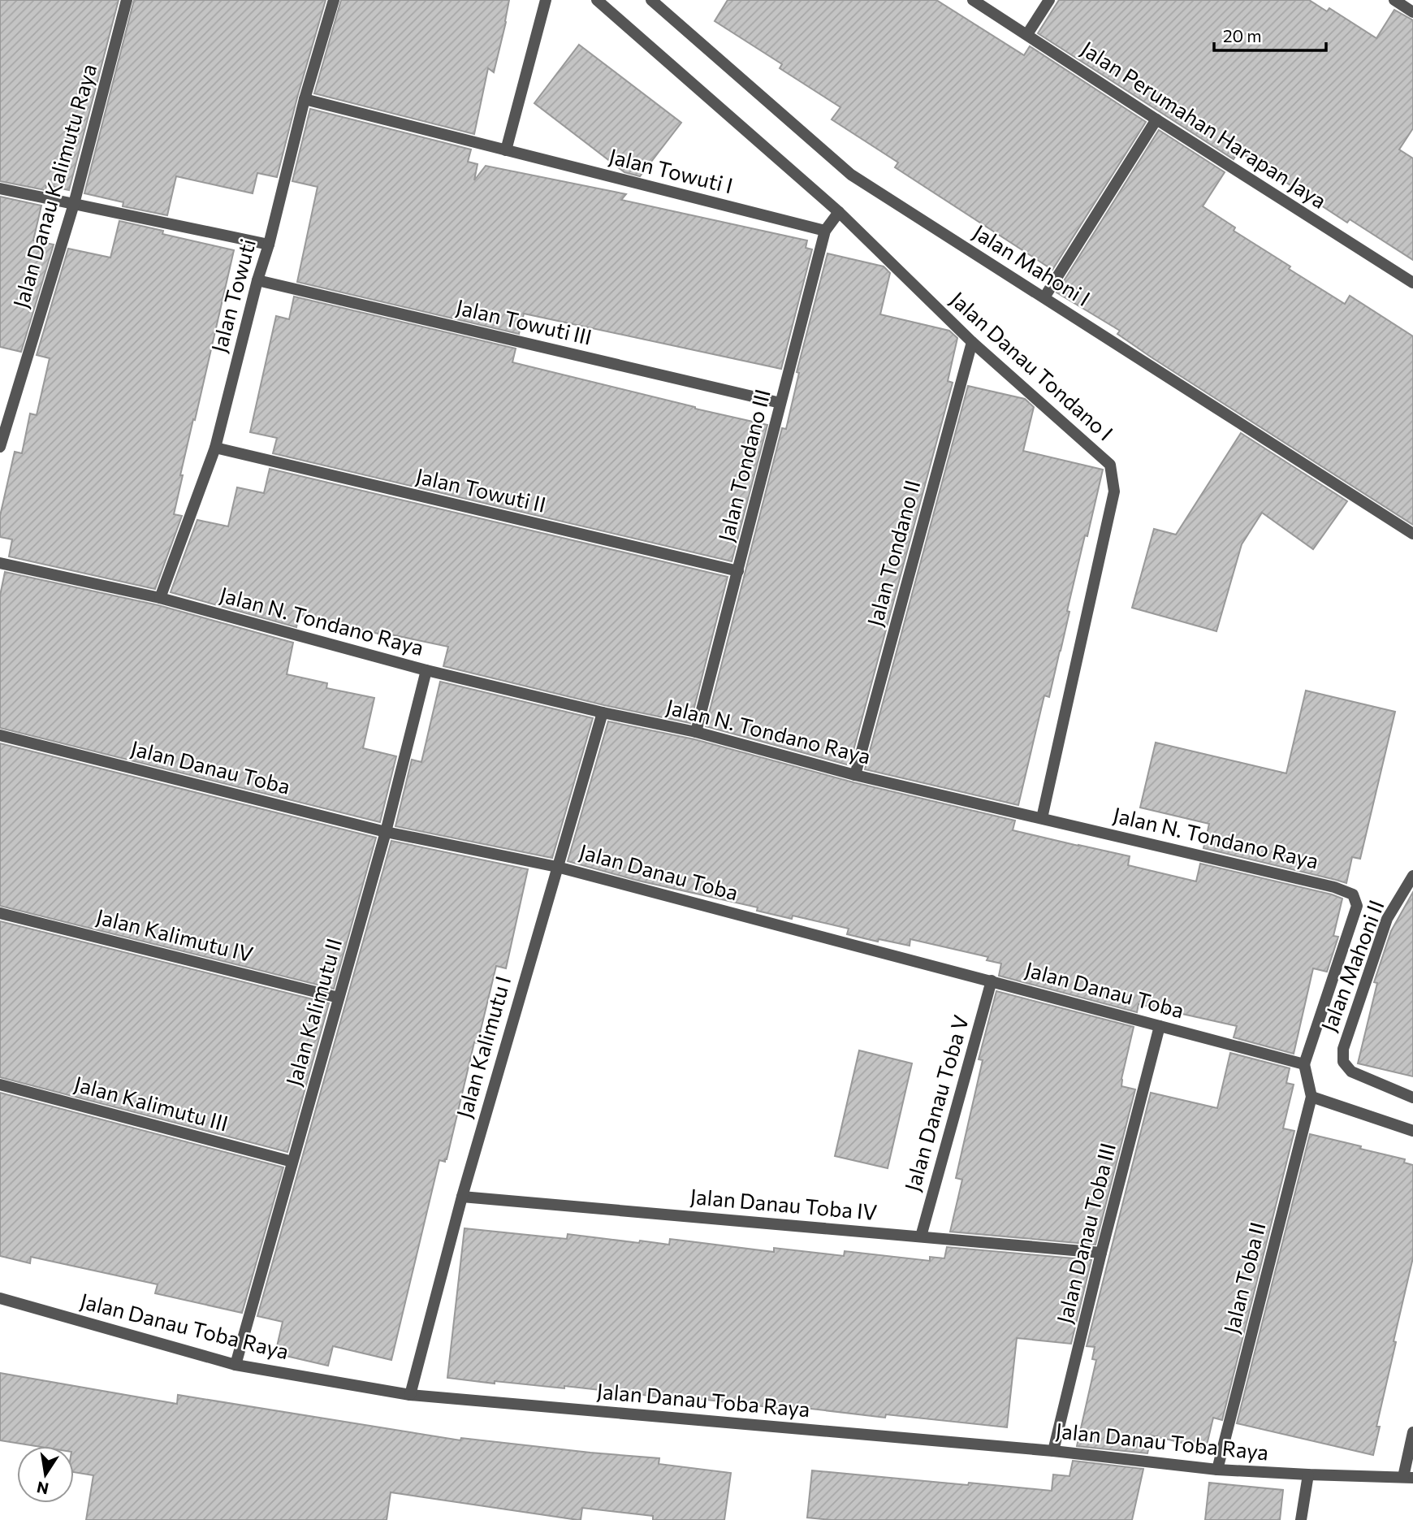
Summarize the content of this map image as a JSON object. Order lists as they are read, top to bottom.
{
  "streets": {
    "street": [
      "Jalan Perumahan Harapan Jaya",
      "Jalan Towuti I",
      "Jalan Danau Kalimutu Raya",
      "Jalan Mahoni I",
      "Jalan Towuti",
      "Jalan Towuti III",
      "Jalan Danau Tondano I",
      "Jalan Tondano III",
      "Jalan Towuti II",
      "Jalan Tondano II",
      "Jalan N. Tondano Raya",
      "Jalan Danau Toba",
      "Jalan Kalimutu IV",
      "Jalan Mahoni II",
      "Jalan Kalimutu II",
      "Jalan Kalimutu I",
      "Jalan Danau Toba V",
      "Jalan Kalimutu III",
      "Jalan Danau Toba IV",
      "Jalan Danau Toba III",
      "Jalan Toba II",
      "Jalan Danau Toba Raya"
    ]
  },
  "crossings": [
    ["Jalan Towuti I", "Jalan Towuti"],
    ["Jalan Towuti I", "Jalan Tondano III"],
    ["Jalan Towuti", "Jalan Towuti III"],
    ["Jalan Towuti", "Jalan Towuti II"],
    ["Jalan Towuti", "Jalan N. Tondano Raya"],
    ["Jalan Towuti III", "Jalan Tondano III"],
    ["Jalan Danau Tondano I", "Jalan Tondano III"],
    ["Jalan Danau Tondano I", "Jalan Tondano II"],
    ["Jalan Danau Tondano I", "Jalan N. Tondano Raya"],
    ["Jalan Tondano III", "Jalan Towuti II"],
    ["Jalan Tondano III", "Jalan N. Tondano Raya"],
    ["Jalan Tondano II", "Jalan N. Tondano Raya"],
    ["Jalan N. Tondano Raya", "Jalan Danau Toba"],
    ["Jalan N. Tondano Raya", "Jalan Kalimutu II"],
    ["Jalan N. Tondano Raya", "Jalan Kalimutu I"],
    ["Jalan Danau Toba", "Jalan Kalimutu II"],
    ["Jalan Danau Toba", "Jalan Kalimutu I"],
    ["Jalan Danau Toba", "Jalan Danau Toba V"],
    ["Jalan Danau Toba", "Jalan Danau Toba III"],
    ["Jalan Kalimutu IV", "Jalan Kalimutu II"],
    ["Jalan Kalimutu II", "Jalan Kalimutu III"],
    ["Jalan Kalimutu II", "Jalan Danau Toba Raya"],
    ["Jalan Kalimutu I", "Jalan Danau Toba IV"],
    ["Jalan Kalimutu I", "Jalan Danau Toba Raya"],
    ["Jalan Danau Toba V", "Jalan Danau Toba IV"],
    ["Jalan Danau Toba IV", "Jalan Danau Toba III"],
    ["Jalan Danau Toba III", "Jalan Danau Toba Raya"],
    ["Jalan Toba II", "Jalan Danau Toba Raya"]
  ],
  "scale_bar": "20 m",
  "north": "bottom"
}
